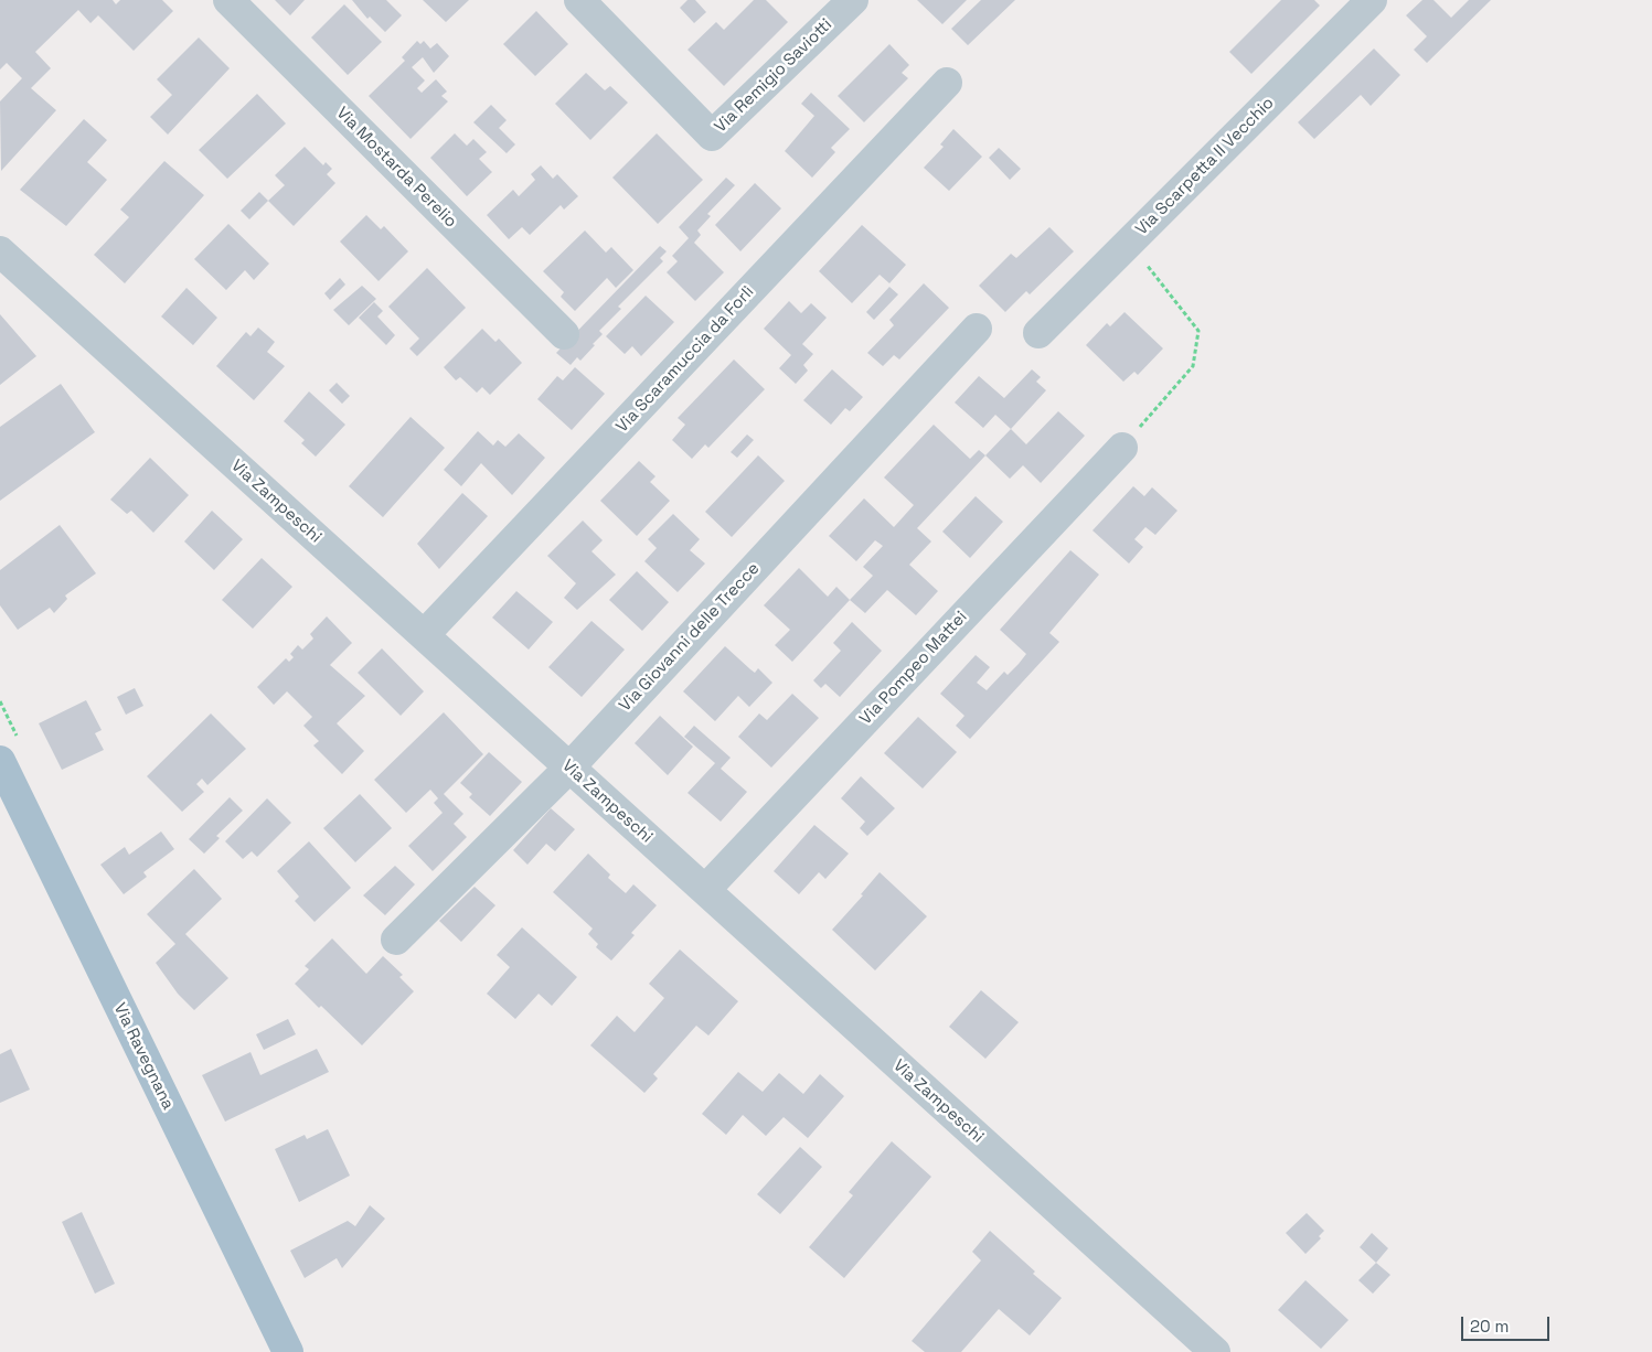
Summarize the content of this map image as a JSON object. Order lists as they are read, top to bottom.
{
  "streets": {
    "main road": ["Via Ravegnana"],
    "street": [
      "Via Remigio Saviotti",
      "Via Scarpetta Il Vecchio",
      "Via Mostarda Perelio",
      "Via Scaramuccia da Forlì",
      "Via Zampeschi",
      "Via Giovanni delle Trecce",
      "Via Pompeo Mattei"
    ]
  },
  "crossings": [
    ["Via Scaramuccia da Forlì", "Via Zampeschi"],
    ["Via Zampeschi", "Via Giovanni delle Trecce"],
    ["Via Zampeschi", "Via Pompeo Mattei"]
  ],
  "scale_bar": "20 m"
}
